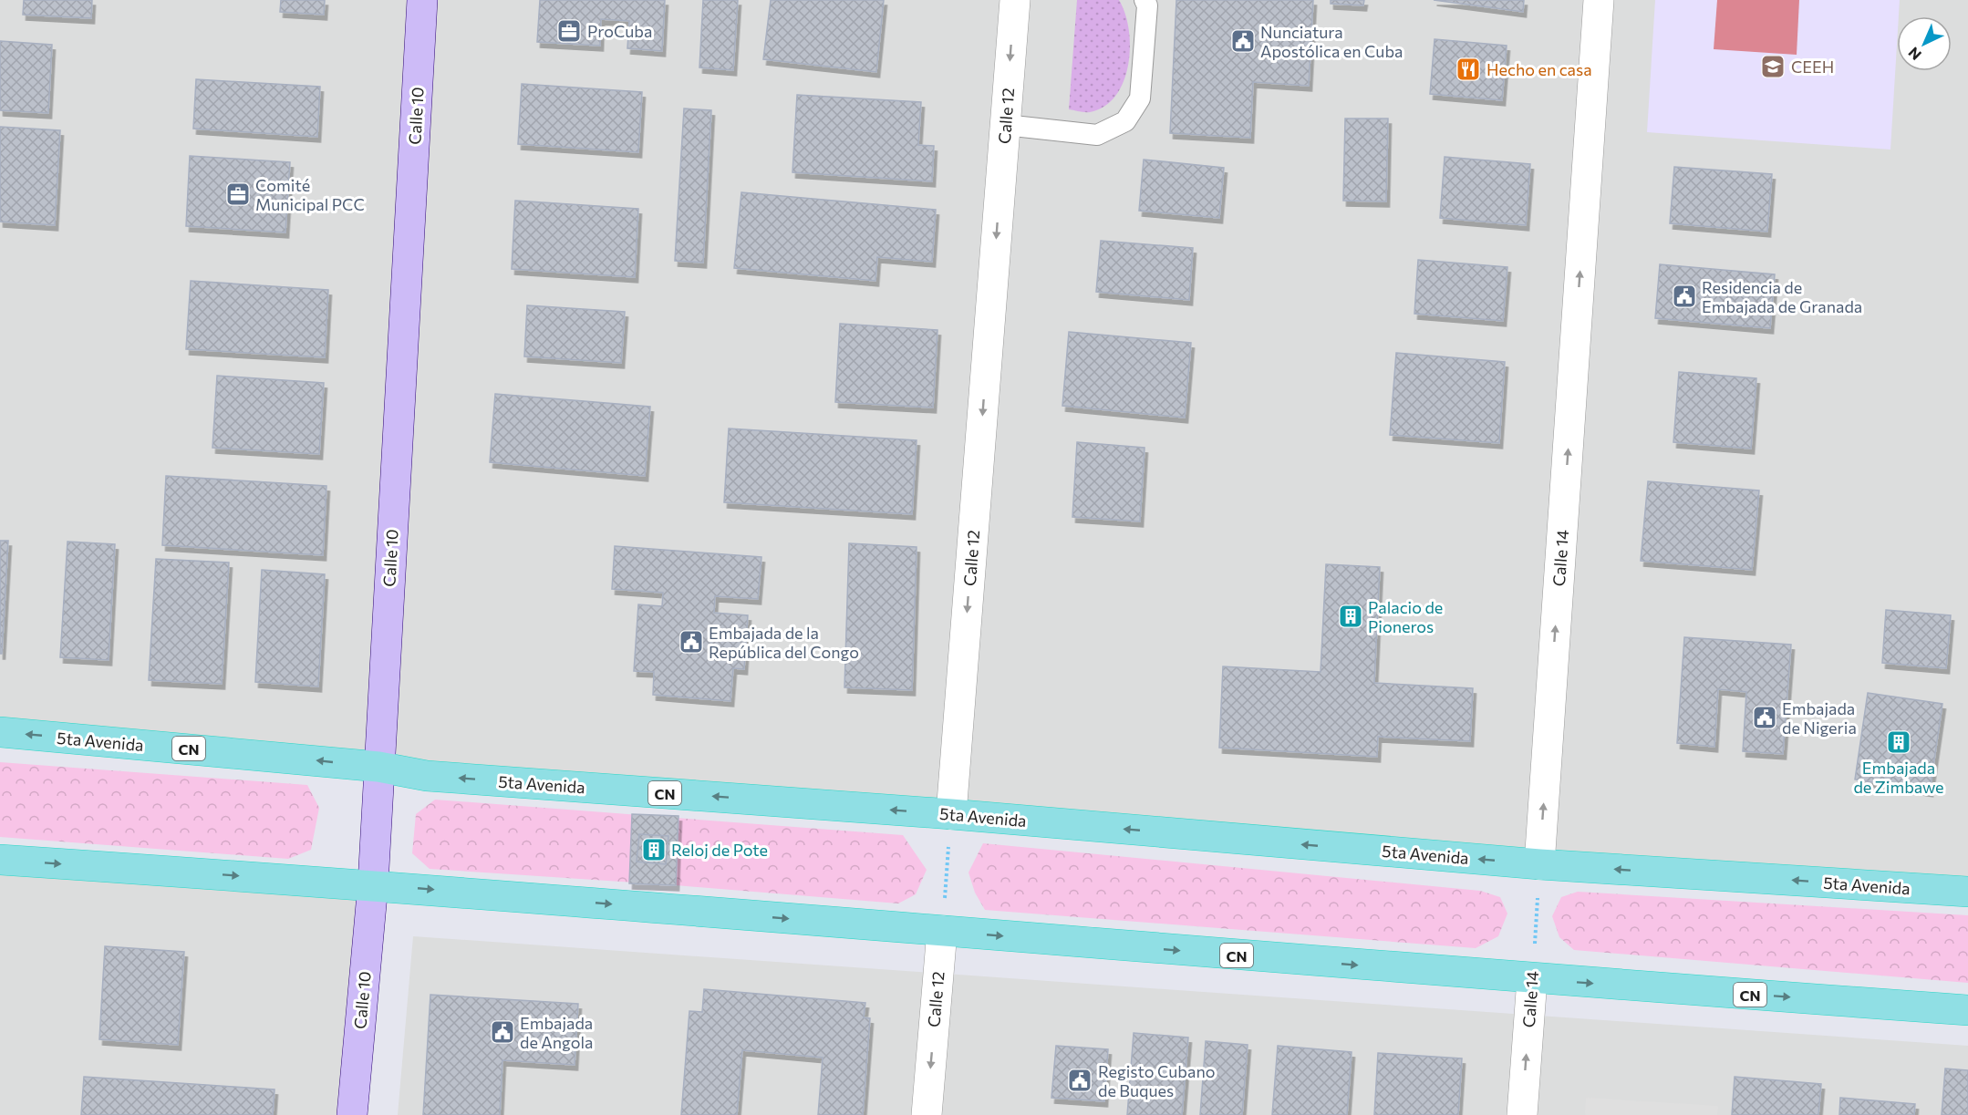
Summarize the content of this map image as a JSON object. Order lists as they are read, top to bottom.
{
  "streets": {
    "highway": ["5ta Avenida", "CN"],
    "main road": ["Calle 10"],
    "street": ["Calle 12", "Calle 14"]
  },
  "crossings": [
    ["Calle 10", "5ta Avenida"],
    ["Calle 10", "CN"],
    ["Calle 12", "5ta Avenida"],
    ["Calle 12", "CN"],
    ["Calle 14", "5ta Avenida"],
    ["Calle 14", "CN"]
  ],
  "one_way": ["Calle 12", "Calle 14"],
  "places": {
    "office": ["ProCuba", "Comité Municipal PCC"],
    "public building": [
      "Nunciatura Apostólica en Cuba",
      "Residencia de Embajada de Granada",
      "Embajada de la República del Congo",
      "Embajada de Nigeria",
      "Embajada de Angola",
      "Registo Cubano de Buques"
    ],
    "school or university": ["CEEH"],
    "restaurant": ["Hecho en casa"],
    "building": ["Palacio de Pioneros", "Embajada de Zimbawe", "Reloj de Pote"]
  },
  "north": "bottom left"
}
